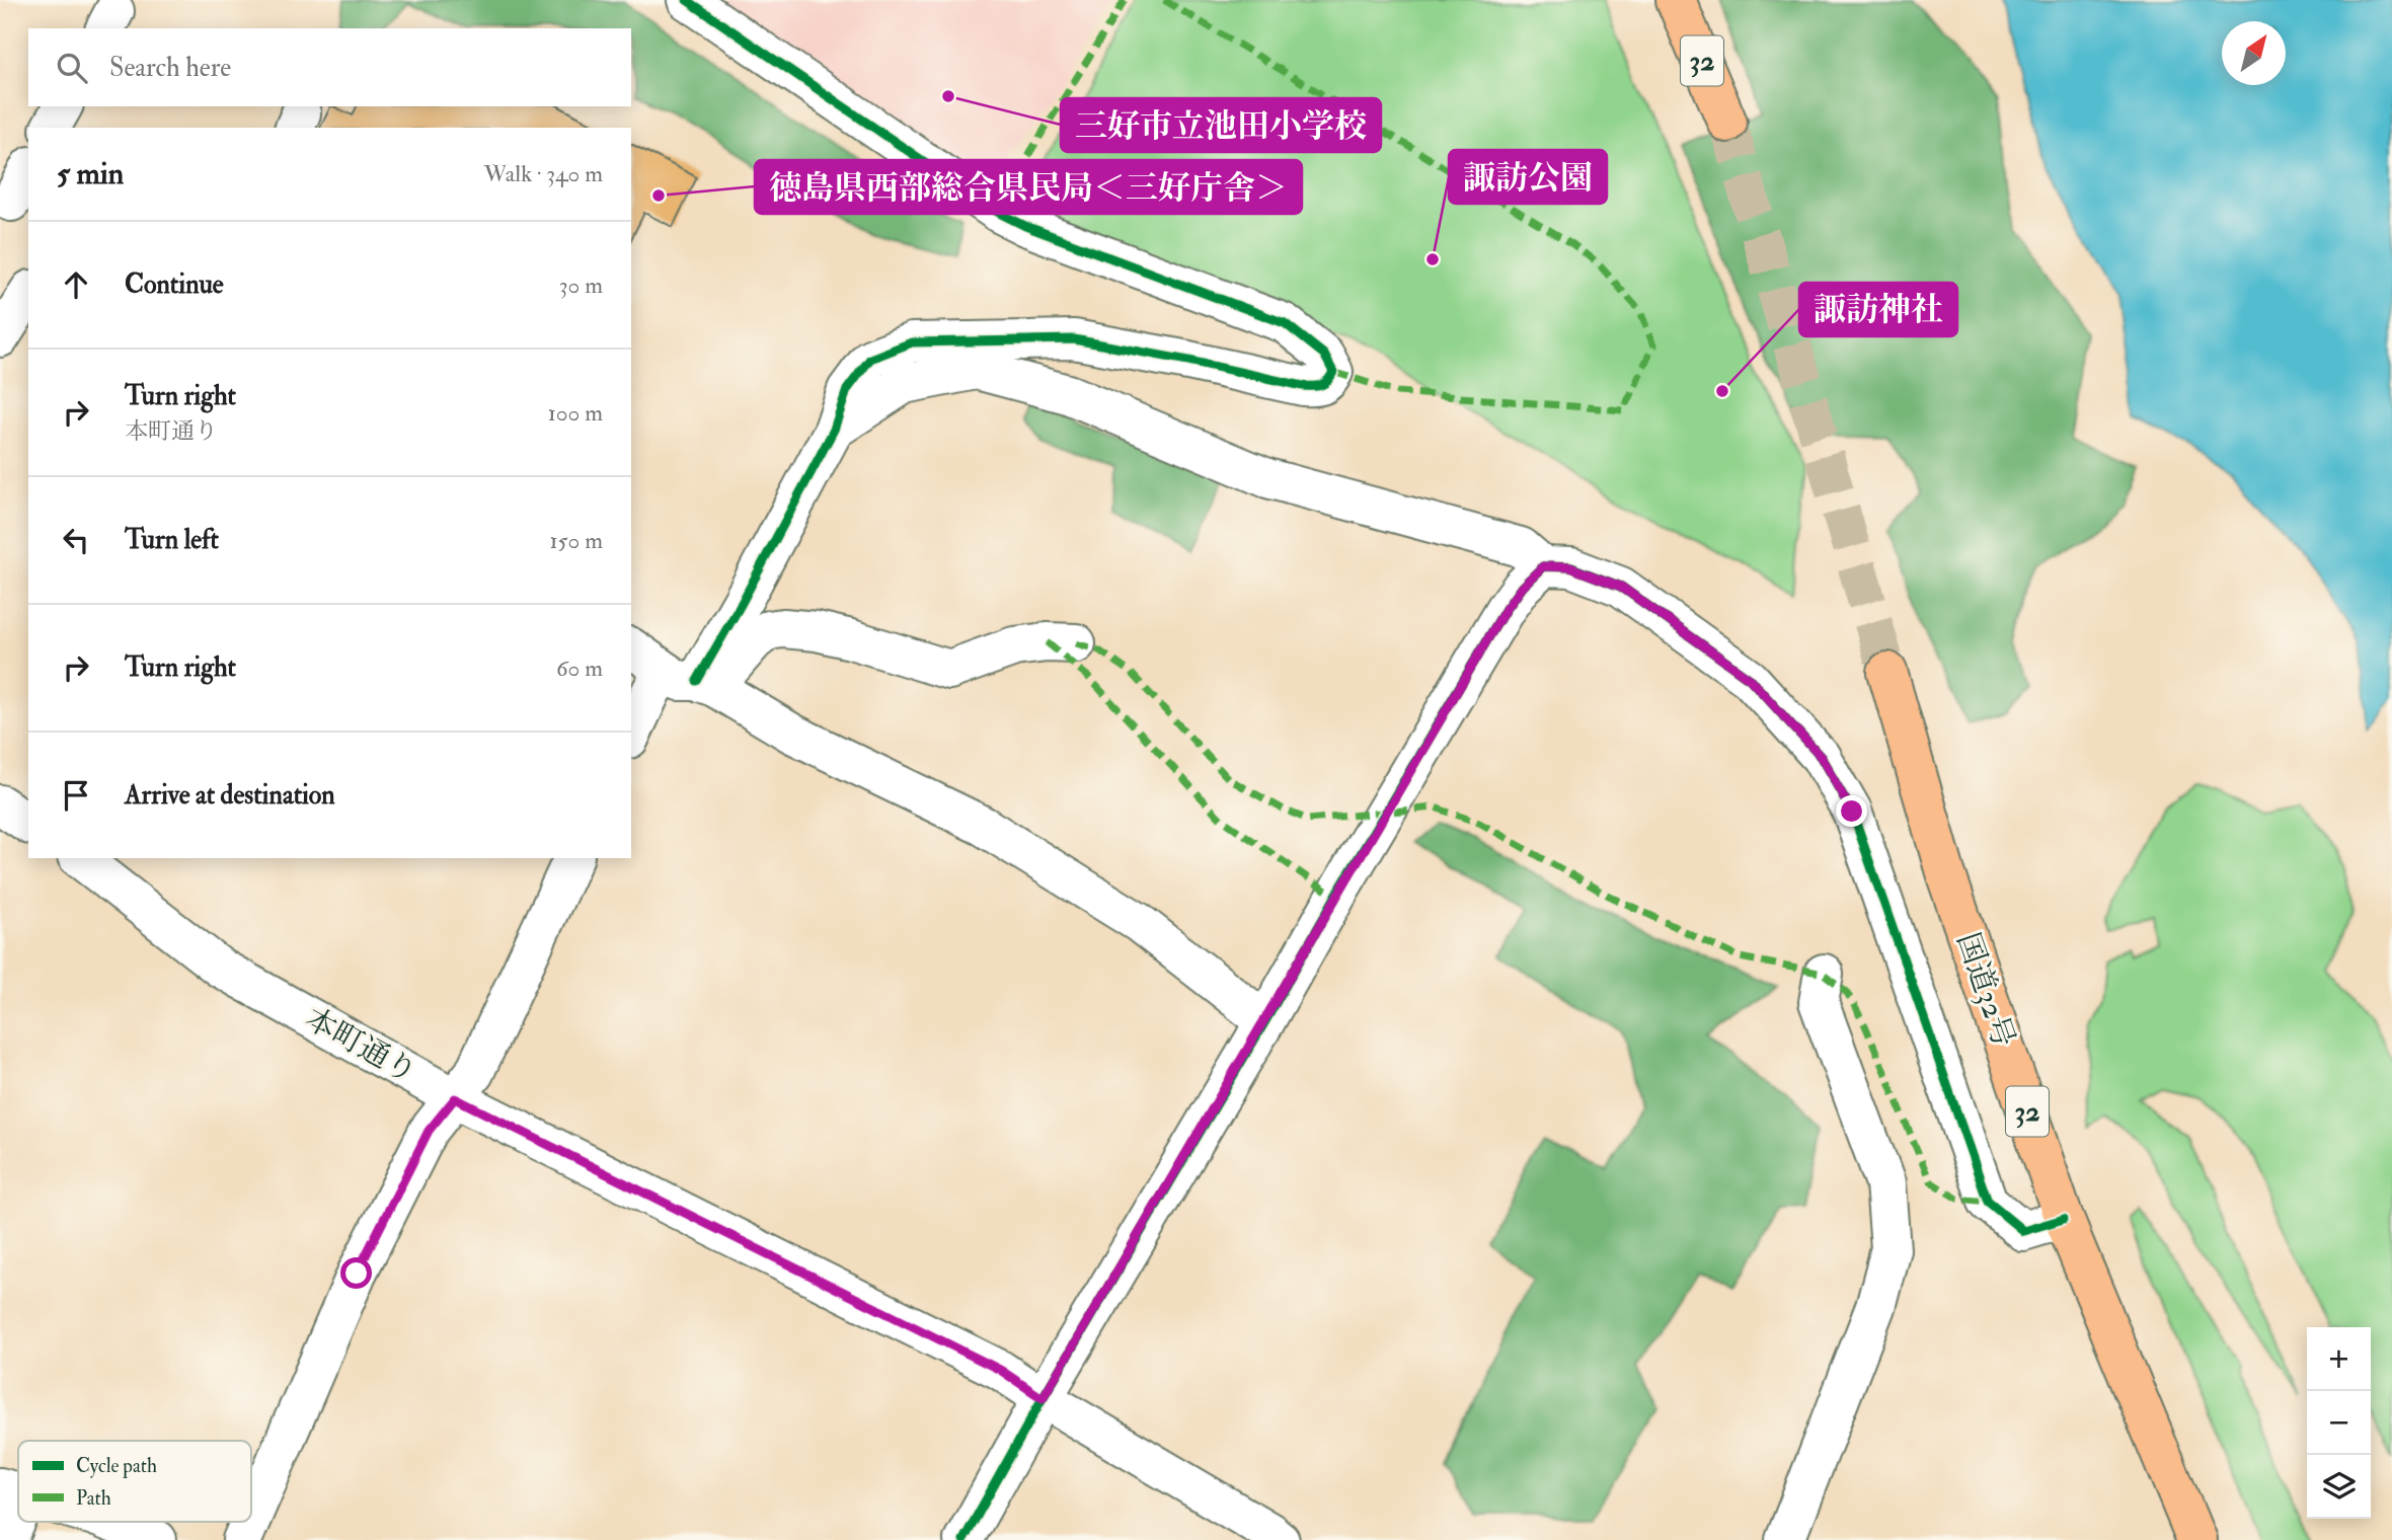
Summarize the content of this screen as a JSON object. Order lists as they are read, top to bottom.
{
  "streets": {
    "highway": ["32", "国道32号"],
    "street": ["本町通り"]
  },
  "places": [
    "三好市立池田小学校",
    "徳島県西部総合県民局＜三好庁舎＞",
    "諏訪公園",
    "諏訪神社"
  ],
  "legend": ["Cycle path", "Path"],
  "north": "top right",
  "page": {
    "search": "Search here",
    "heading": ["5 min", "Walk · 340 m"],
    "list": [
      ["Continue", "30 m"],
      ["Turn right", "本町通り", "100 m"],
      ["Turn left", "150 m"],
      ["Turn right", "60 m"],
      "Arrive at destination"
    ],
    "map_buttons": ["+", "−"]
  }
}
